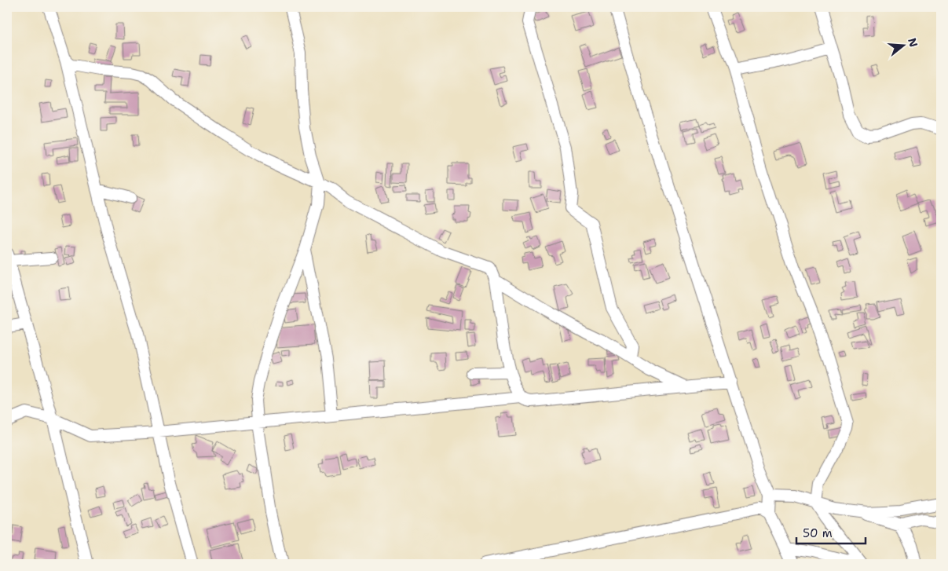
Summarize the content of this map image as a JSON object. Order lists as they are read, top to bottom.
{
  "scale_bar": "50 m",
  "north": "right"
}
